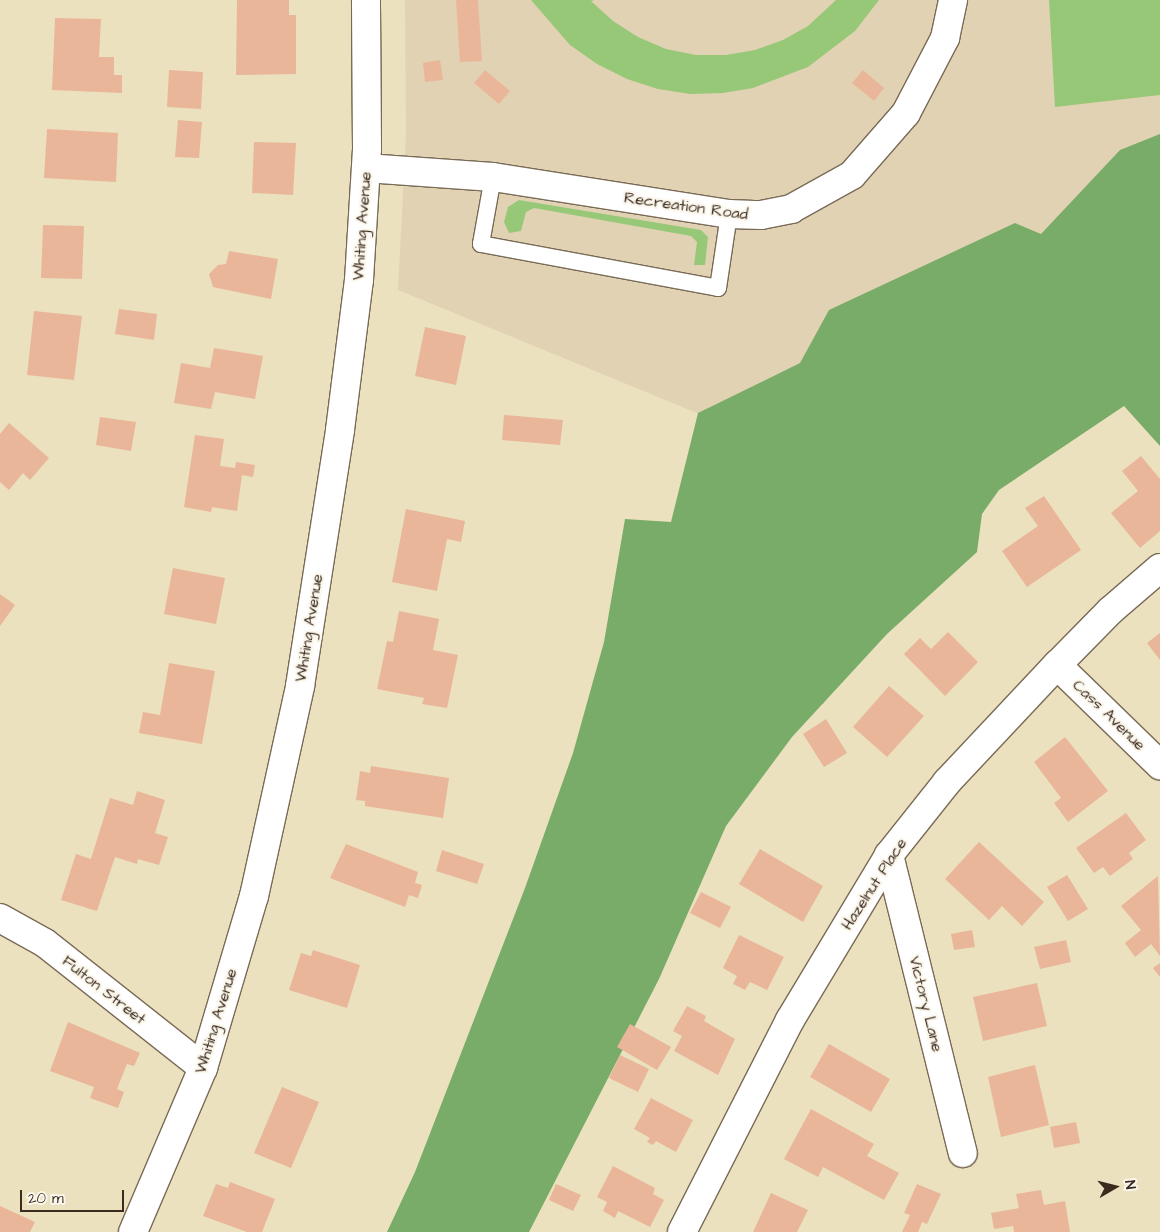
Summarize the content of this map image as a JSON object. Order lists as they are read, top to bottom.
{
  "streets": {
    "street": [
      "Recreation Road",
      "Whiting Avenue",
      "Cass Avenue",
      "Hazelnut Place",
      "Fulton Street",
      "Victory Lane"
    ]
  },
  "crossings": [
    ["Recreation Road", "Whiting Avenue"],
    ["Whiting Avenue", "Fulton Street"],
    ["Cass Avenue", "Hazelnut Place"],
    ["Hazelnut Place", "Victory Lane"]
  ],
  "scale_bar": "20 m",
  "north": "right"
}
